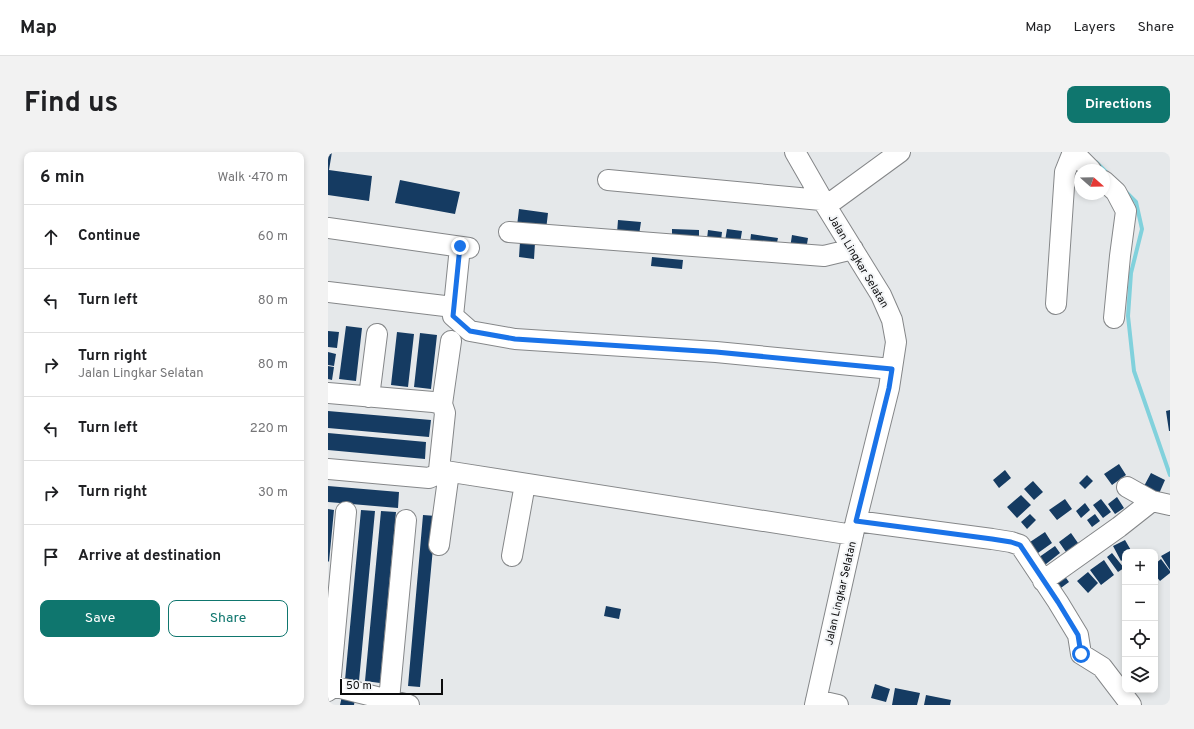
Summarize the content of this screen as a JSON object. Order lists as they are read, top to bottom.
{
  "streets": {
    "street": ["Jalan Lingkar Selatan"]
  },
  "scale_bar": "50 m",
  "north": "right",
  "page": {
    "header": "Map",
    "nav": ["Map", "Layers", "Share"],
    "title": "Find us",
    "buttons": [
      "Directions",
      ["Save", "Share"]
    ],
    "heading": ["6 min", "Walk · 470 m"],
    "list": [
      ["Continue", "60 m"],
      ["Turn left", "80 m"],
      ["Turn right", "Jalan Lingkar Selatan", "80 m"],
      ["Turn left", "220 m"],
      ["Turn right", "30 m"],
      "Arrive at destination"
    ],
    "map_buttons": ["+", "−"],
    "scale": "50 m"
  }
}
